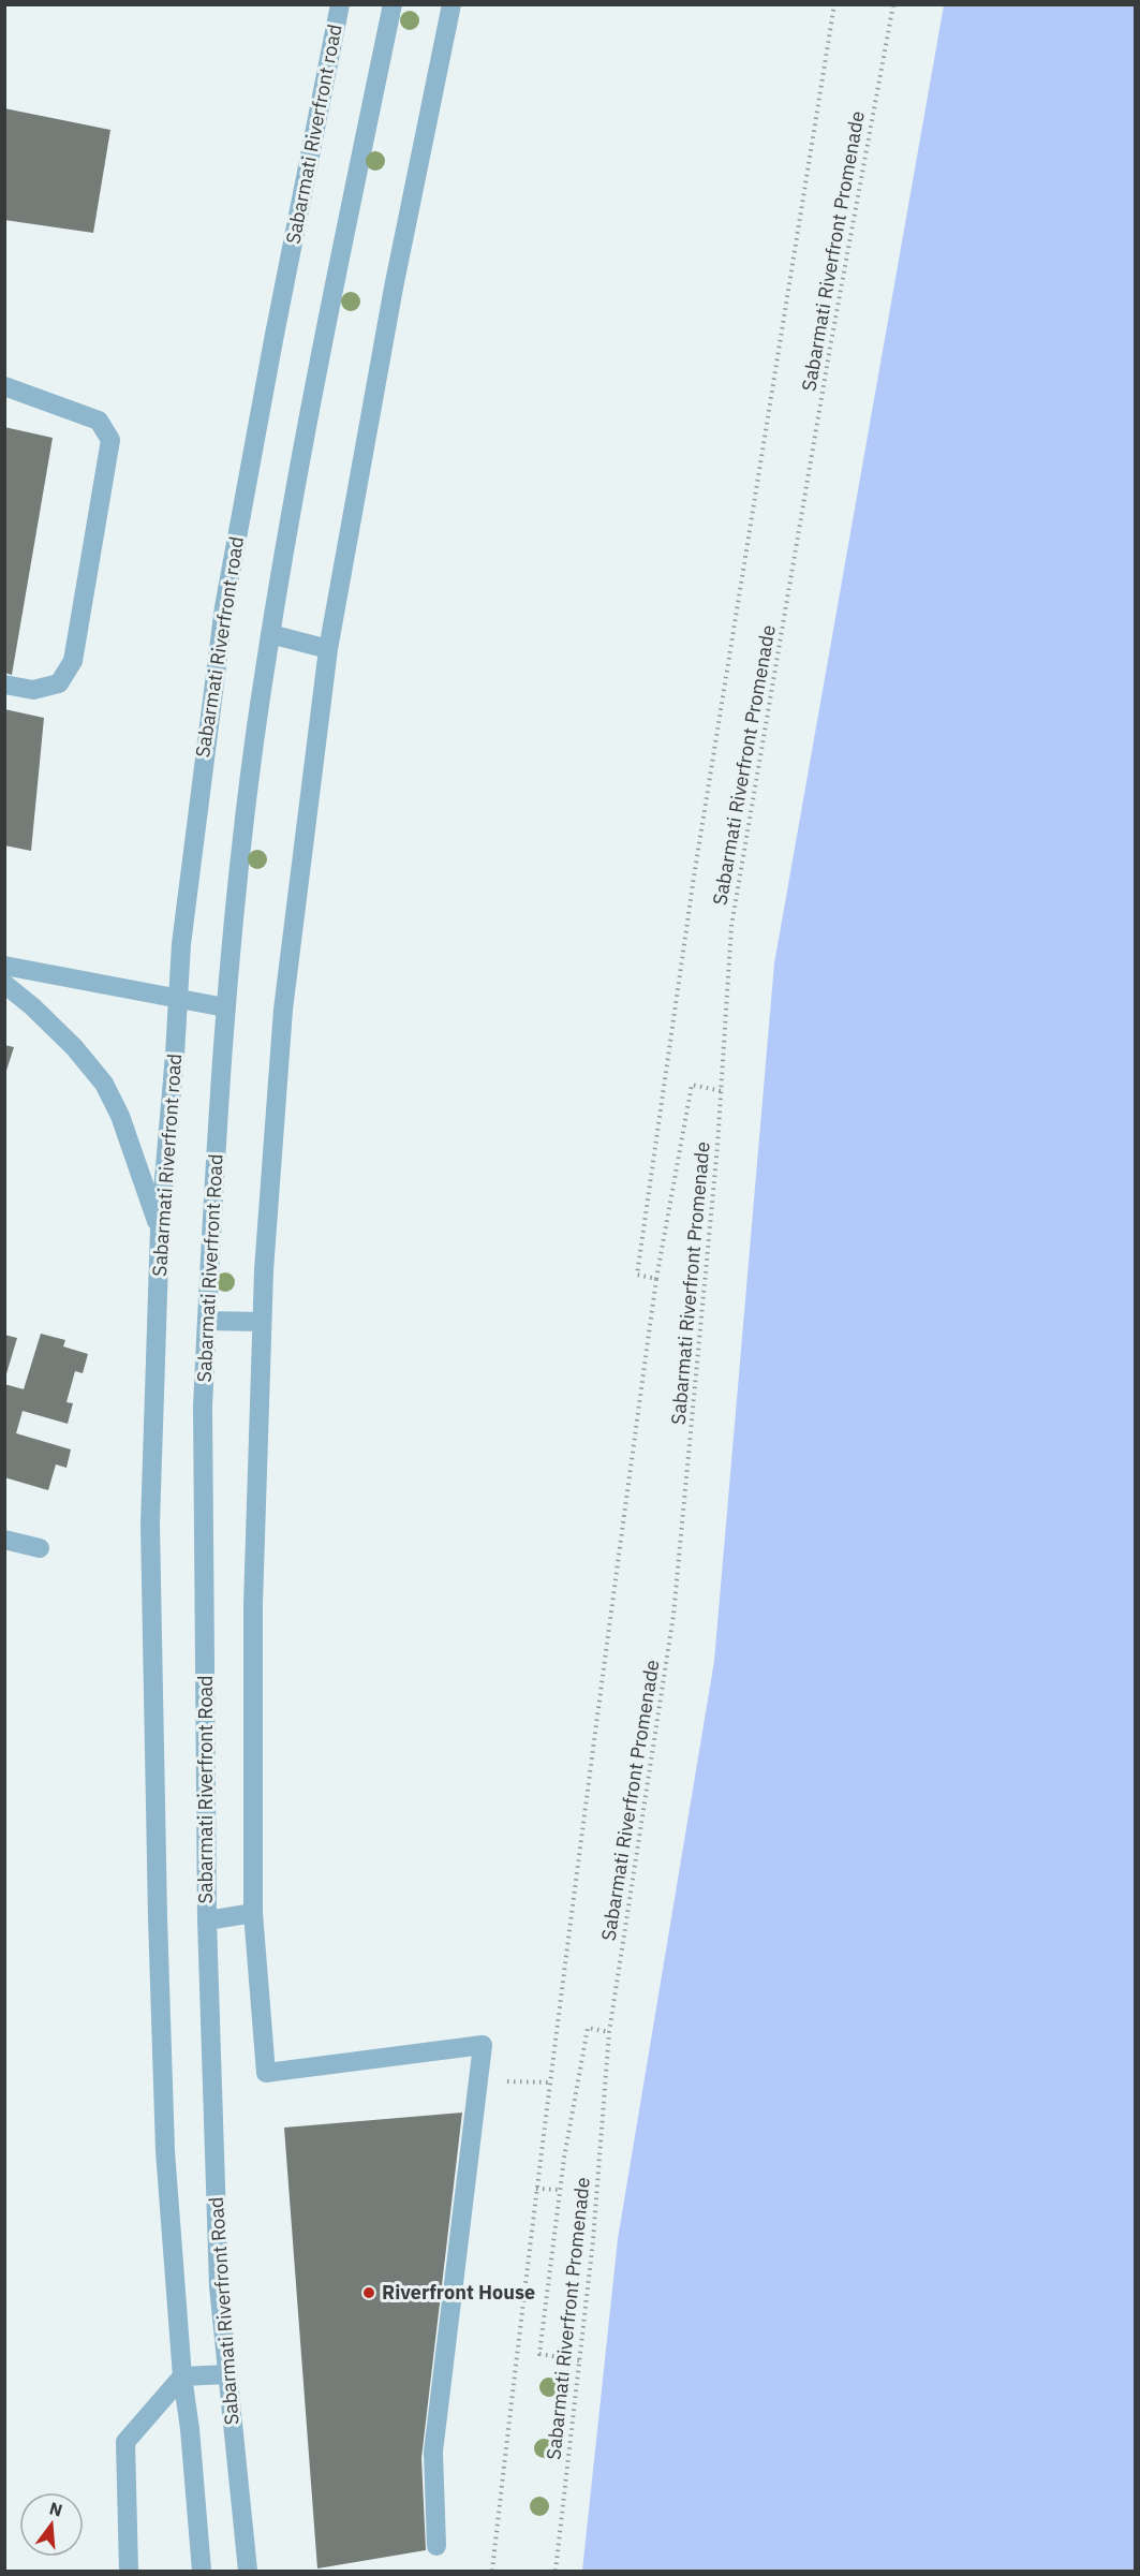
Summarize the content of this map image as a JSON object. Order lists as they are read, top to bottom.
{
  "streets": {
    "street": ["Sabarmati Riverfront road", "Sabarmati Riverfront Road"],
    "path": ["Sabarmati Riverfront Promenade"]
  },
  "crossings": [
    ["Sabarmati Riverfront road", "Sabarmati Riverfront Road"]
  ],
  "places": ["Riverfront House"],
  "north": "top"
}
